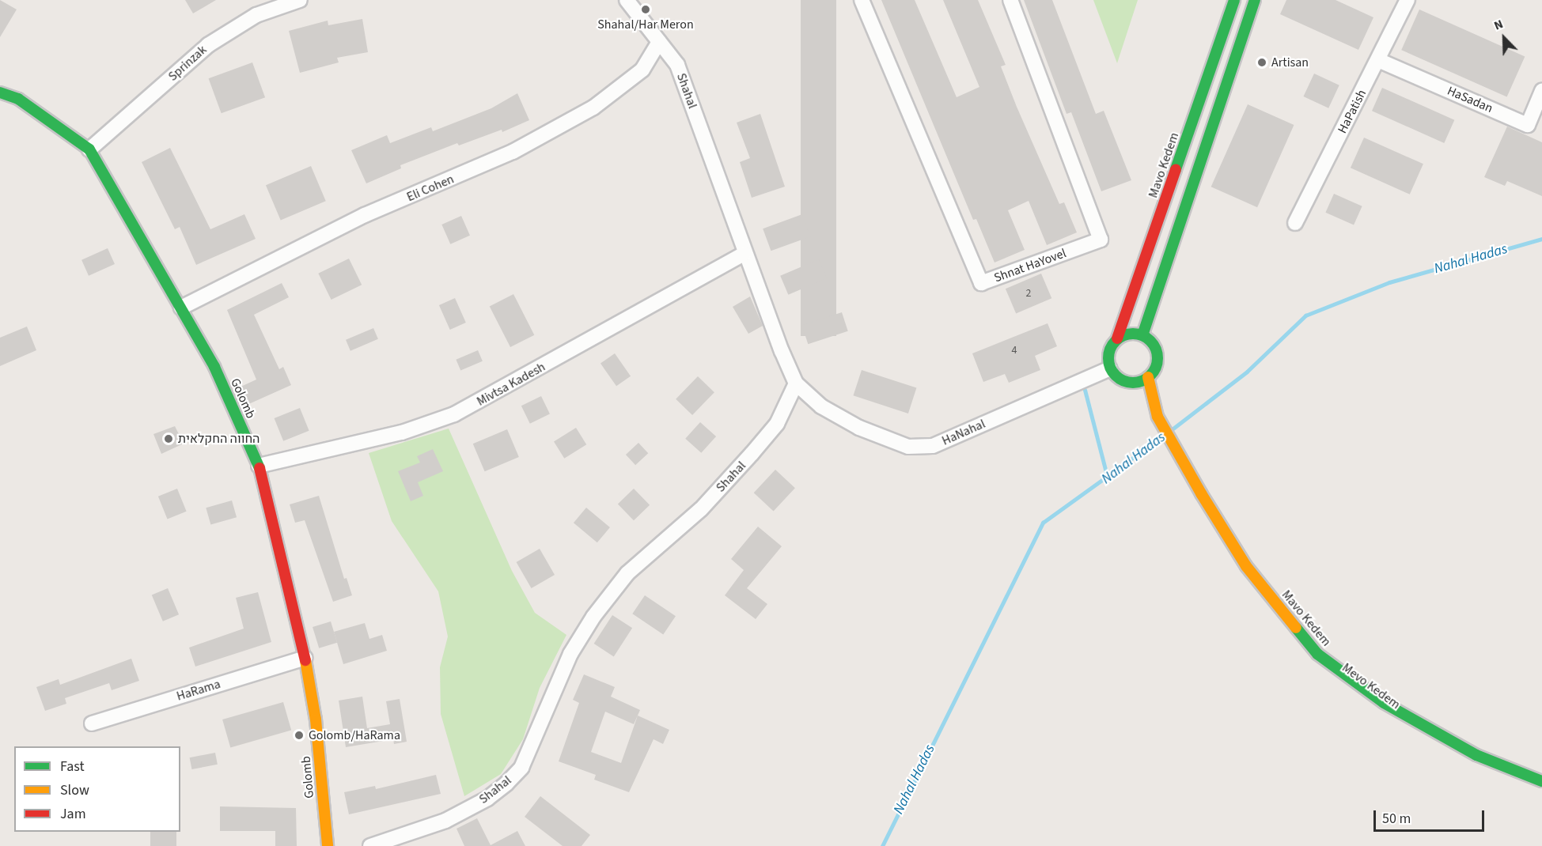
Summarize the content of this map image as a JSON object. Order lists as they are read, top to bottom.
{
  "streets": {
    "street": [
      "Sprinzak",
      "Shahal",
      "HaSadan",
      "HaPatish",
      "Mavo Kedem",
      "Eli Cohen",
      "Shnat HaYovel",
      "Mivtsa Kadesh",
      "Golomb",
      "HaNahal",
      "Mevo Kedem",
      "HaRama"
    ]
  },
  "crossings": [
    ["Sprinzak", "Golomb"],
    ["Shahal", "Eli Cohen"],
    ["Shahal", "Mivtsa Kadesh"],
    ["Shahal", "HaNahal"],
    ["HaSadan", "HaPatish"],
    ["Mavo Kedem", "HaNahal"],
    ["Mavo Kedem", "Mevo Kedem"],
    ["Eli Cohen", "Golomb"],
    ["Mivtsa Kadesh", "Golomb"],
    ["Golomb", "HaRama"]
  ],
  "water": ["Nahal Hadas"],
  "places": [
    "Shahal/Har Meron",
    "Artisan",
    "החווה החקלאית",
    "Golomb/HaRama"
  ],
  "house_numbers": ["2", "4"],
  "legend": ["Fast", "Slow", "Jam"],
  "scale_bar": "50 m",
  "north": "top left"
}
